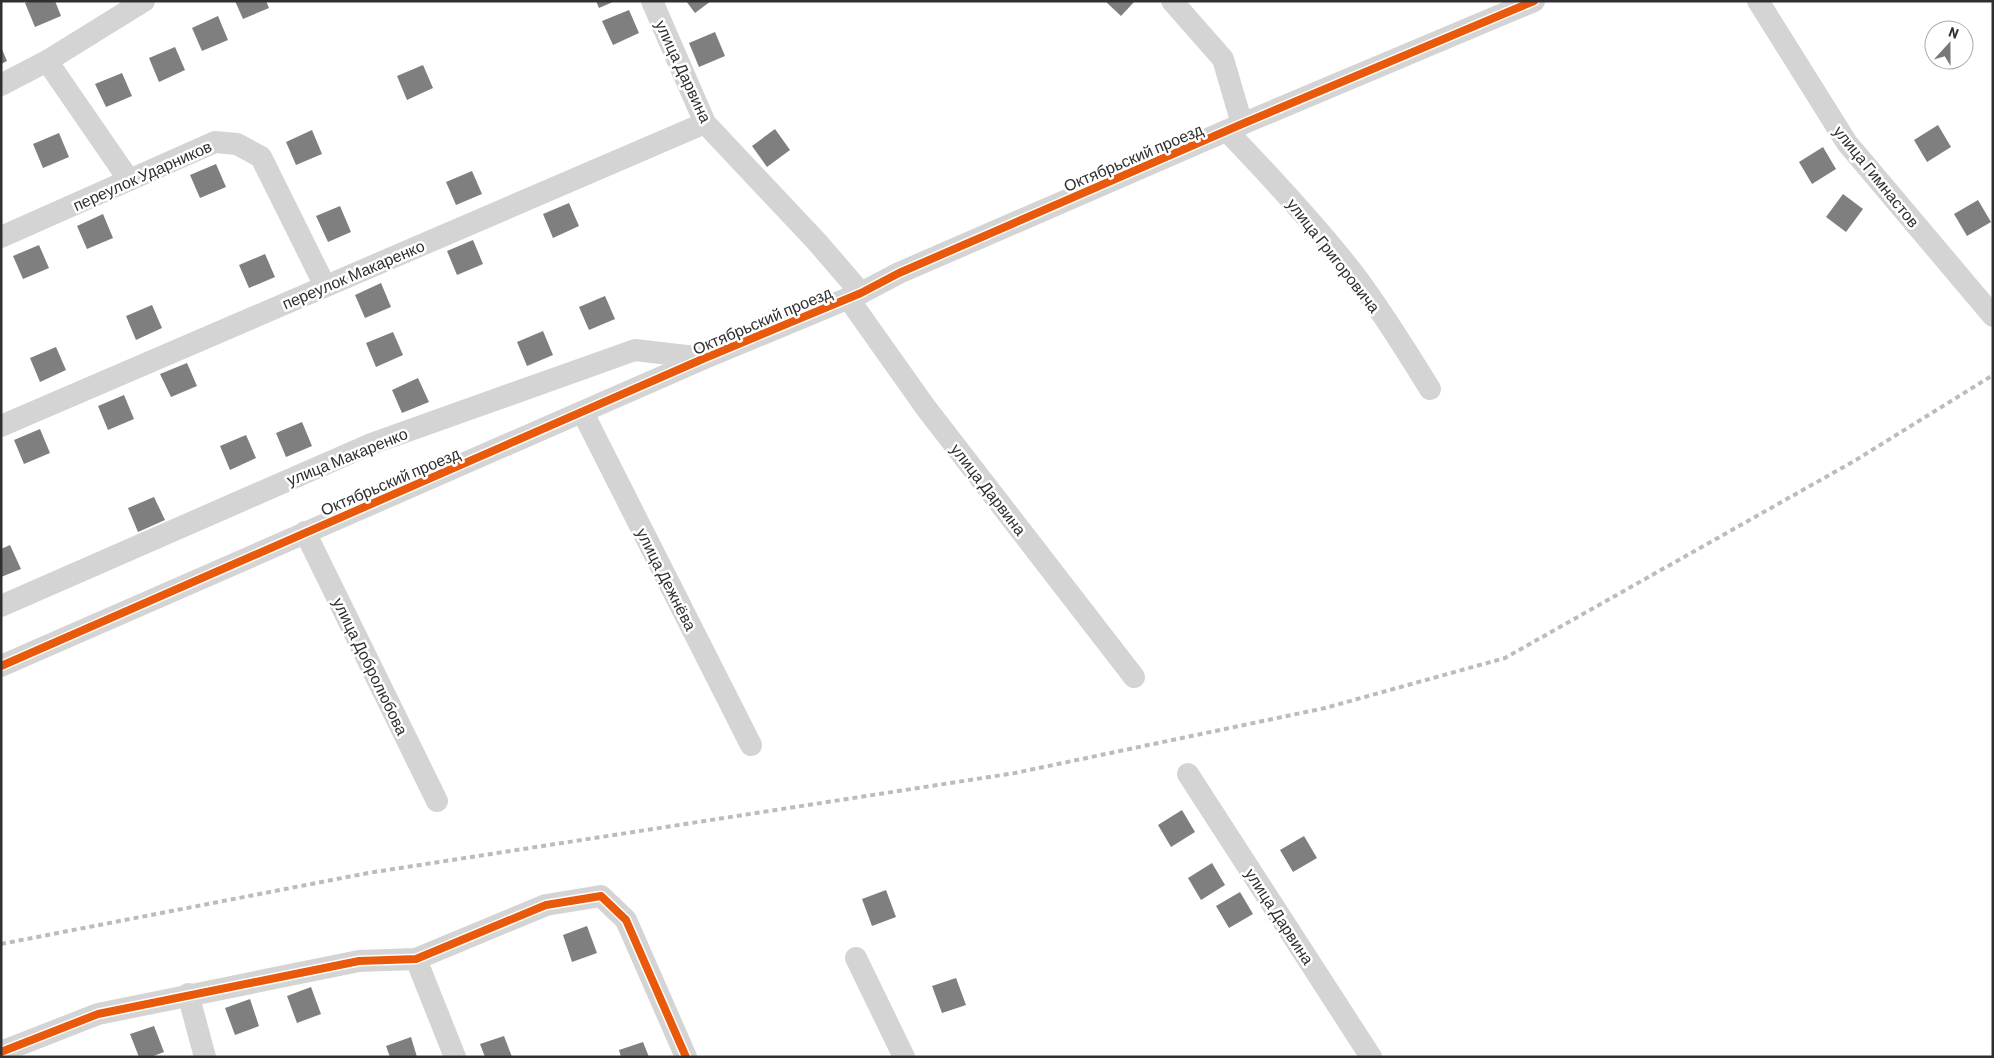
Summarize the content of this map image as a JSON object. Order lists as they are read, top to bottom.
{
  "streets": {
    "street": [
      "улица Дарвина",
      "Октябрьский проезд",
      "переулок Ударников",
      "улица Гимнастов",
      "улица Григоровича",
      "переулок Макаренко",
      "улица Макаренко",
      "улица Дежнёва",
      "улица Добролюбова"
    ]
  },
  "crossings": [
    ["улица Дарвина", "Октябрьский проезд"],
    ["улица Дарвина", "переулок Макаренко"],
    ["Октябрьский проезд", "улица Григоровича"],
    ["Октябрьский проезд", "улица Макаренко"],
    ["Октябрьский проезд", "улица Дежнёва"],
    ["Октябрьский проезд", "улица Добролюбова"],
    ["переулок Ударников", "переулок Макаренко"]
  ],
  "north": "top"
}
